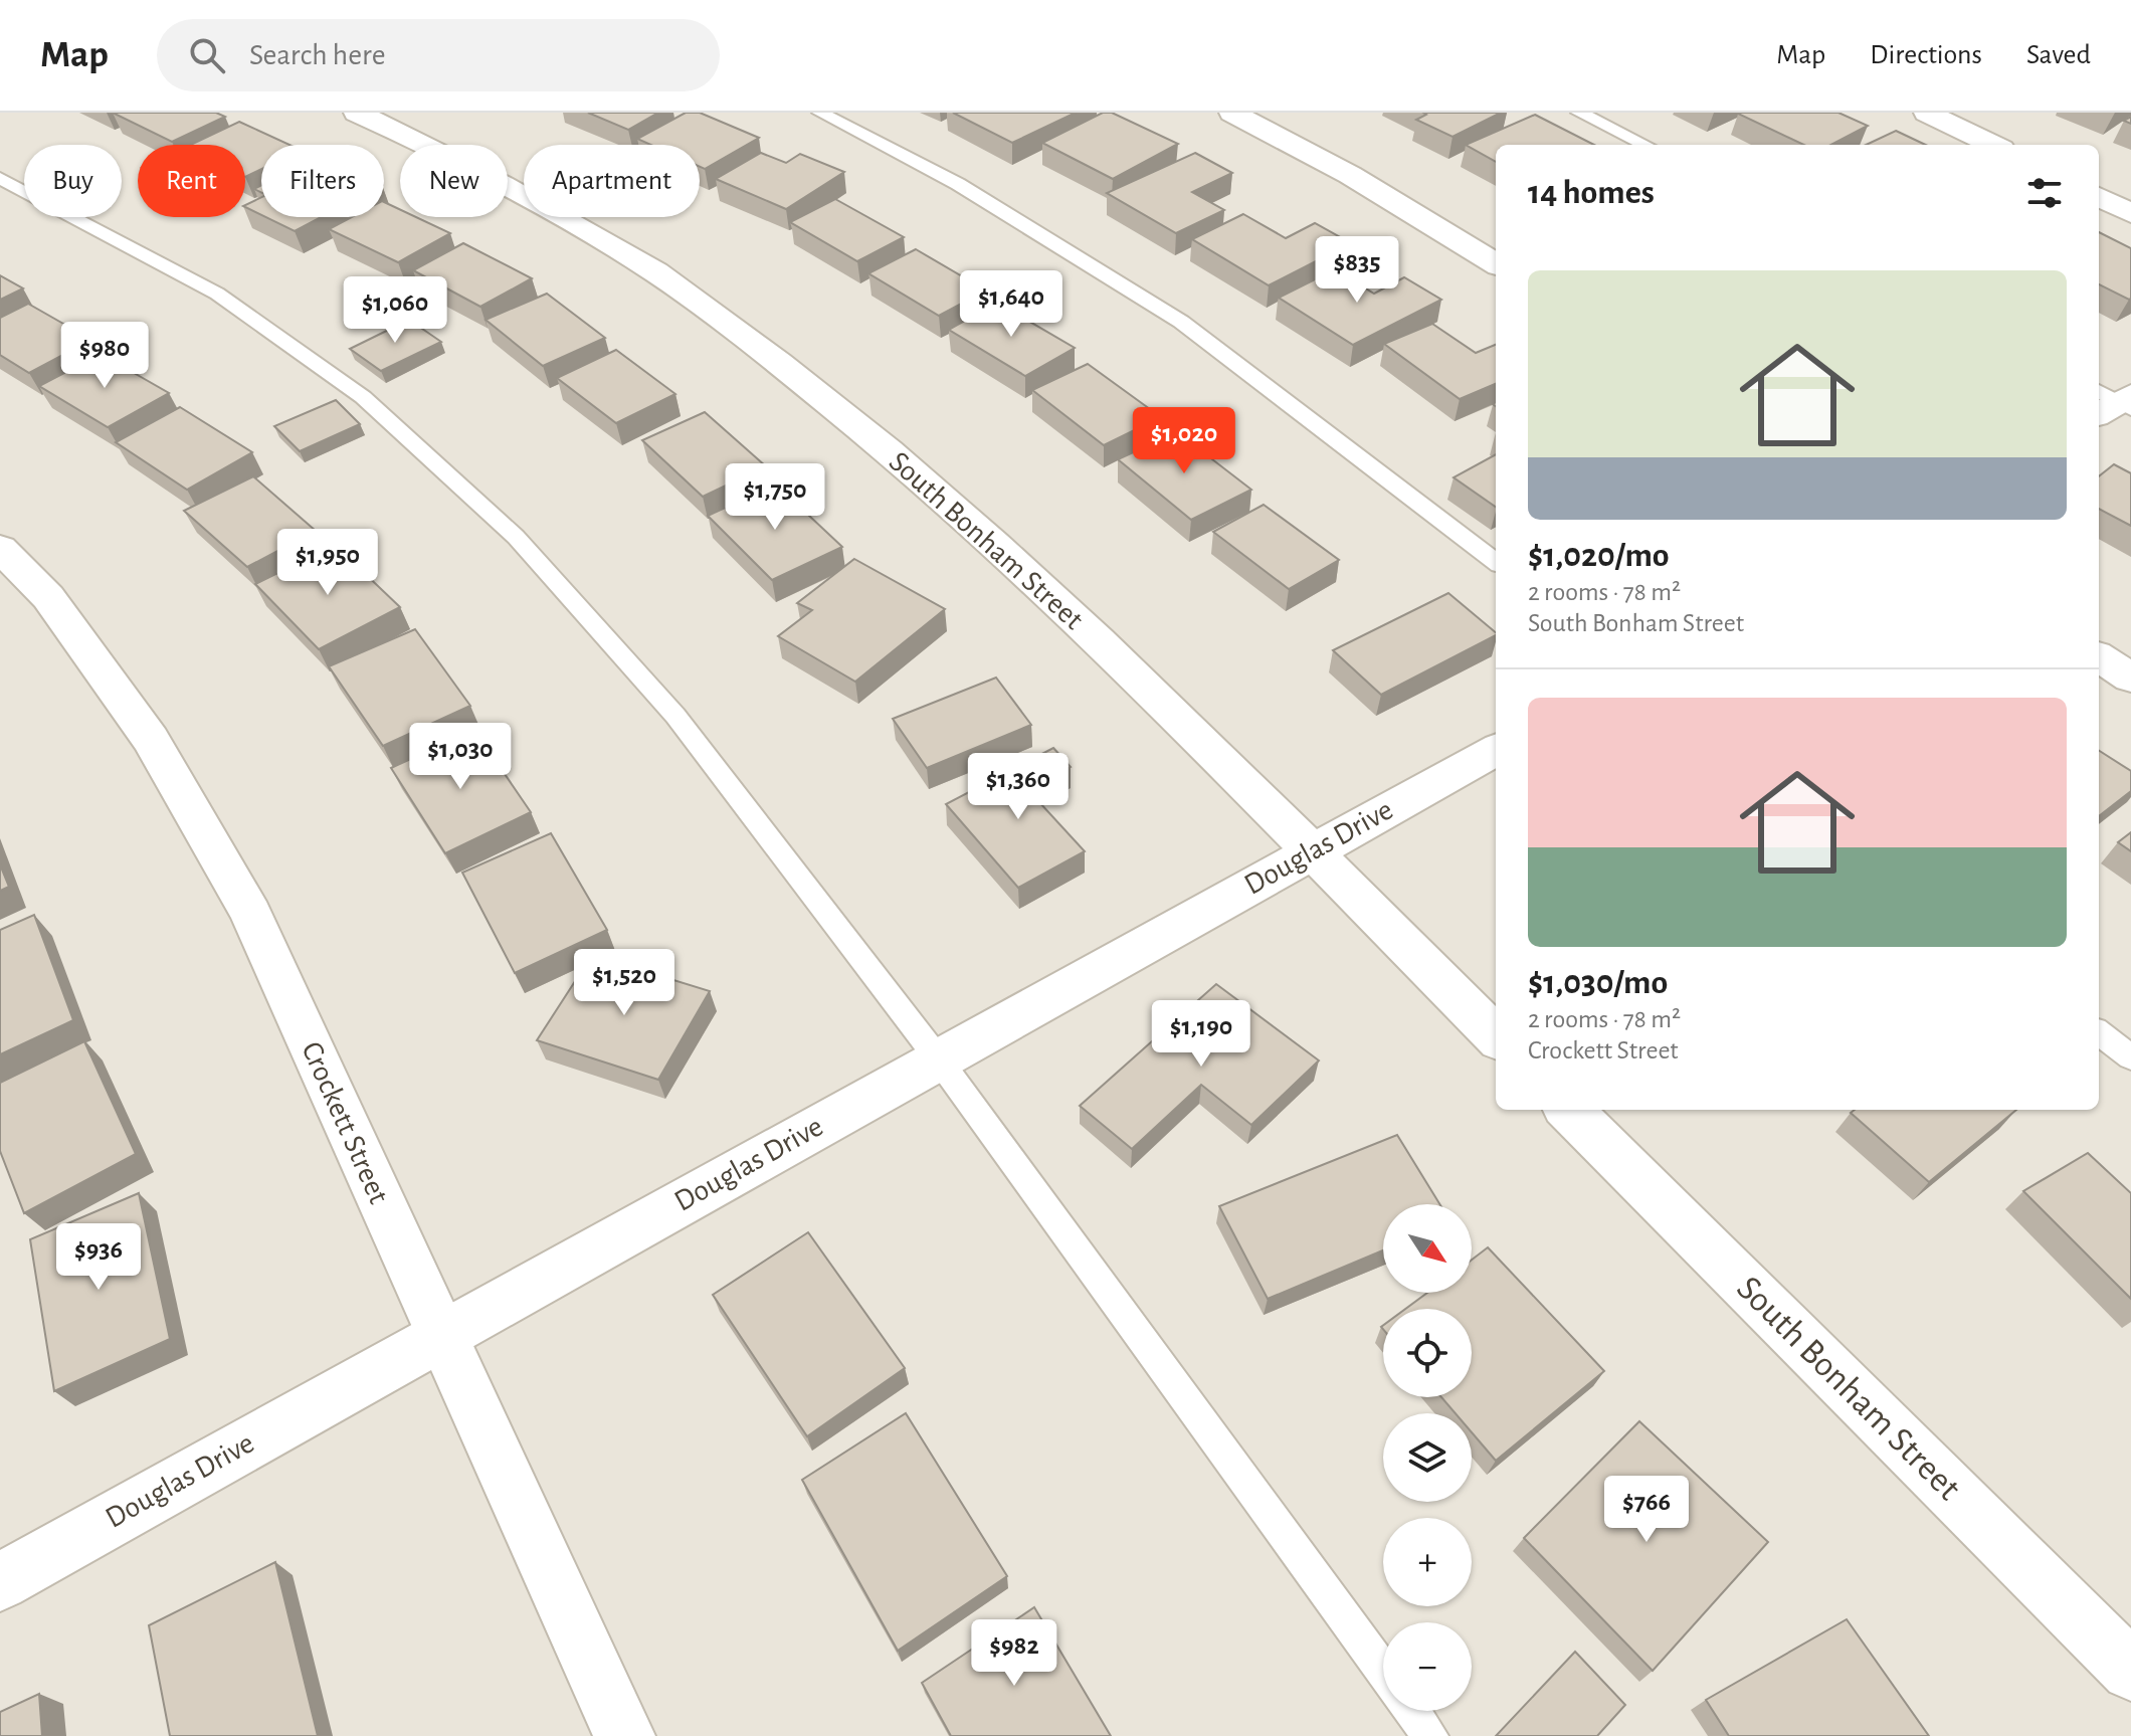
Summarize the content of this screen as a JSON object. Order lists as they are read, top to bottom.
{
  "streets": {
    "street": ["South Bonham Street", "Douglas Drive", "Crockett Street"]
  },
  "crossings": [
    ["South Bonham Street", "Douglas Drive"],
    ["Douglas Drive", "Crockett Street"]
  ],
  "north": "bottom right",
  "page": {
    "header": "Map",
    "search": "Search here",
    "nav": ["Map", "Directions", "Saved"],
    "chip": [
      "Buy",
      "Rent",
      "Filters",
      "New",
      "Apartment"
    ],
    "heading": "14 homes",
    "price": [
      "$835",
      "$1,640",
      "$1,060",
      "$980",
      "$1,020",
      "$1,750",
      "$1,950",
      "$1,030",
      "$1,360",
      "$1,520",
      "$1,190",
      "$936",
      "$766",
      "$982"
    ],
    "list": [
      {
        "name": "$1,020/mo",
        "note": "2 rooms · 78 m² · South Bonham Street"
      },
      {
        "name": "$1,030/mo",
        "note": "2 rooms · 78 m² · Crockett Street"
      }
    ],
    "map_buttons": ["+", "−"]
  }
}
